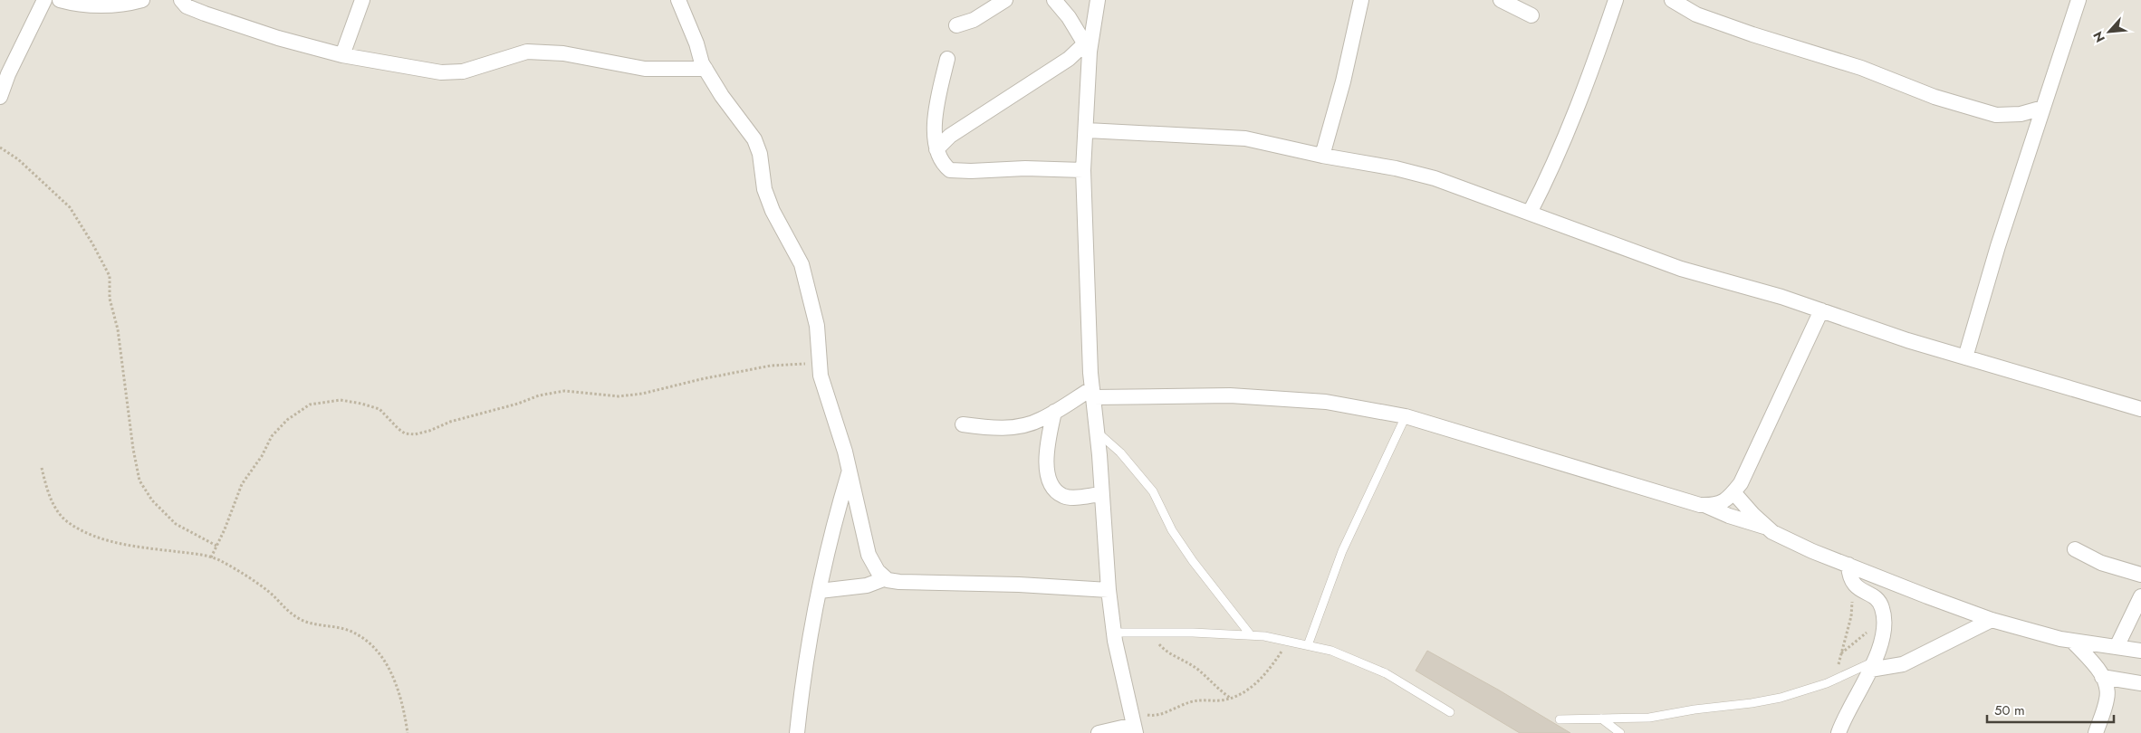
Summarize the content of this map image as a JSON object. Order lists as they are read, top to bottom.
{
  "scale_bar": "50 m",
  "north": "bottom left"
}
